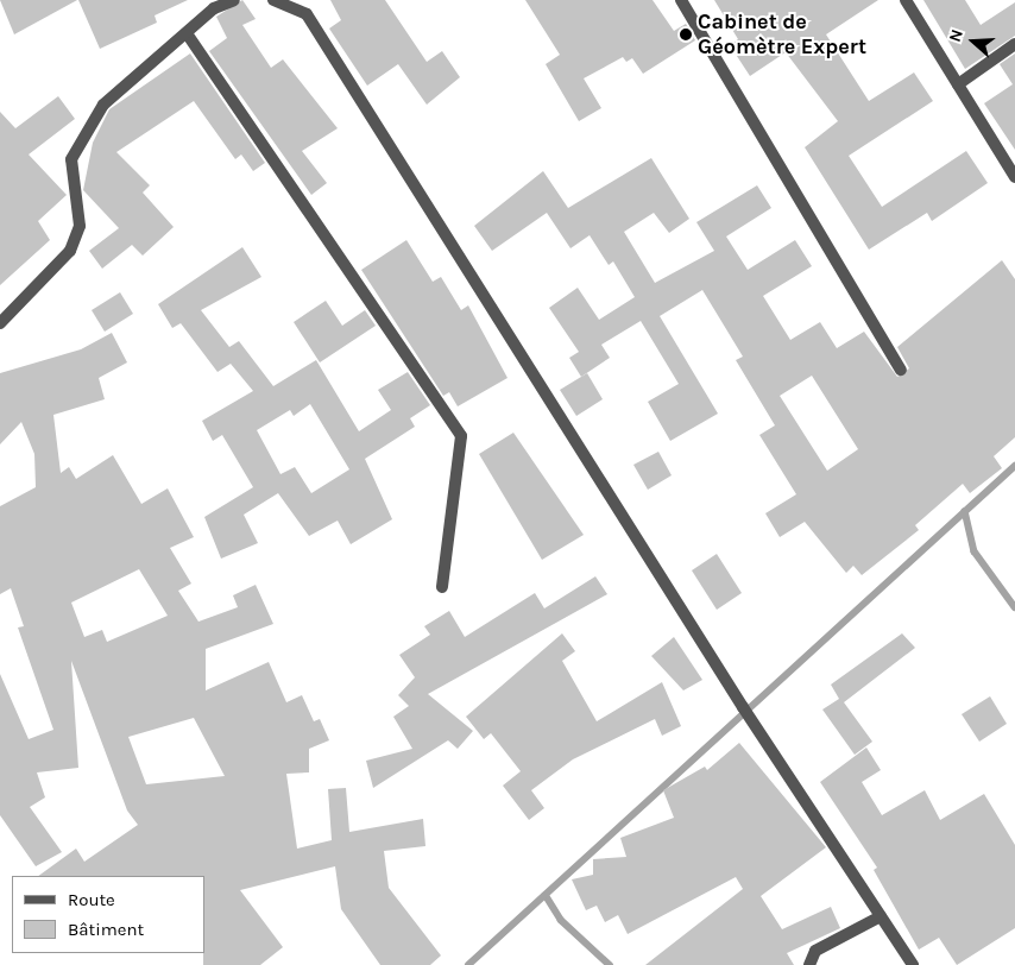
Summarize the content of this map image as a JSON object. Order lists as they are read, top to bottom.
{
  "places": ["Cabinet de Géomètre Expert"],
  "legend": ["Route", "Bâtiment"],
  "north": "left"
}
